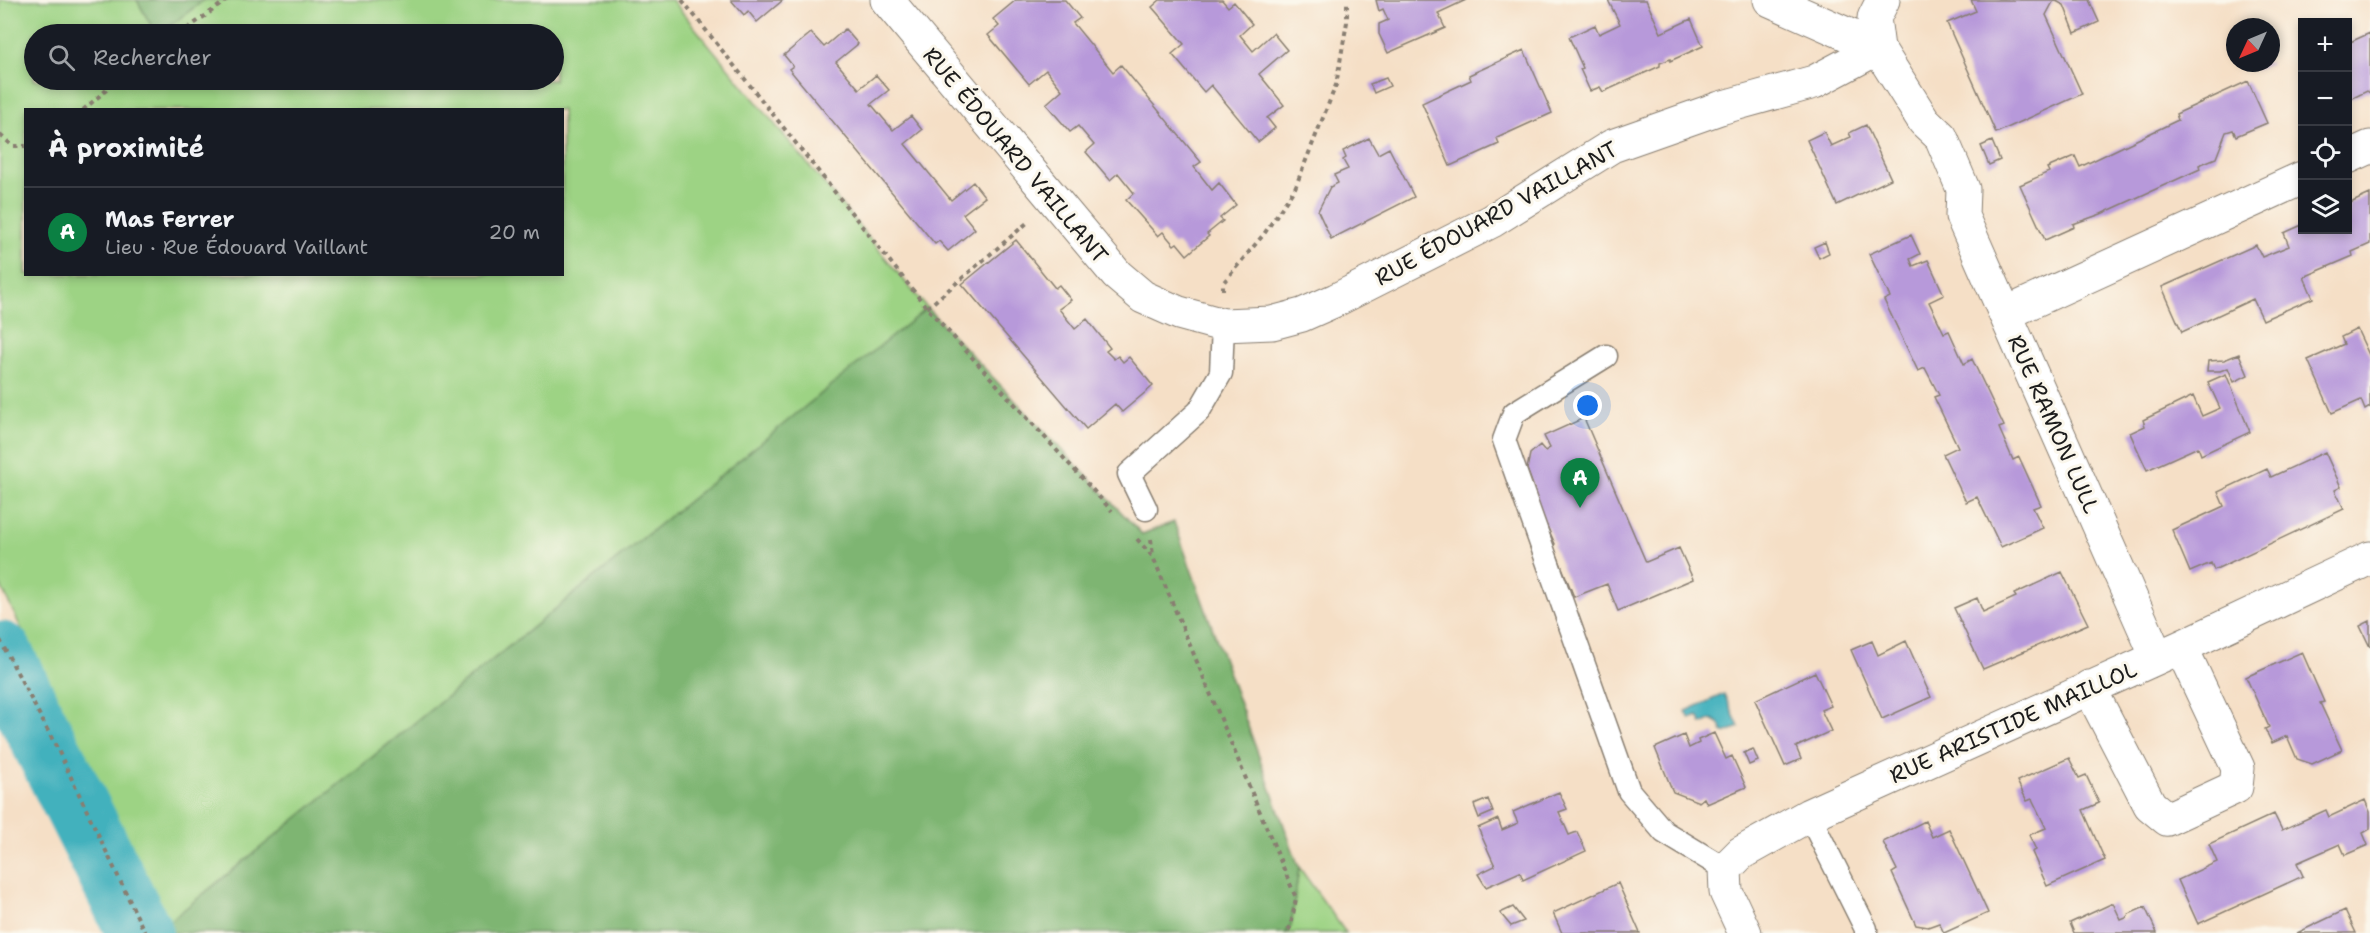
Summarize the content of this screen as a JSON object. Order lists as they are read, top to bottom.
{
  "streets": {
    "street": ["RUE ÉDOUARD VAILLANT", "RUE RAMON LULL", "RUE ARISTIDE MAILLOL"]
  },
  "crossings": [
    ["RUE ÉDOUARD VAILLANT", "RUE RAMON LULL"],
    ["RUE RAMON LULL", "RUE ARISTIDE MAILLOL"]
  ],
  "north": "bottom left",
  "page": {
    "map_buttons": ["+", "−"],
    "search": "Rechercher",
    "heading": "À proximité",
    "list": [
      {
        "mark": "A",
        "name": "Mas Ferrer",
        "note": "Lieu · Rue Édouard Vaillant",
        "value": "20 m"
      }
    ],
    "pins": "A"
  }
}
